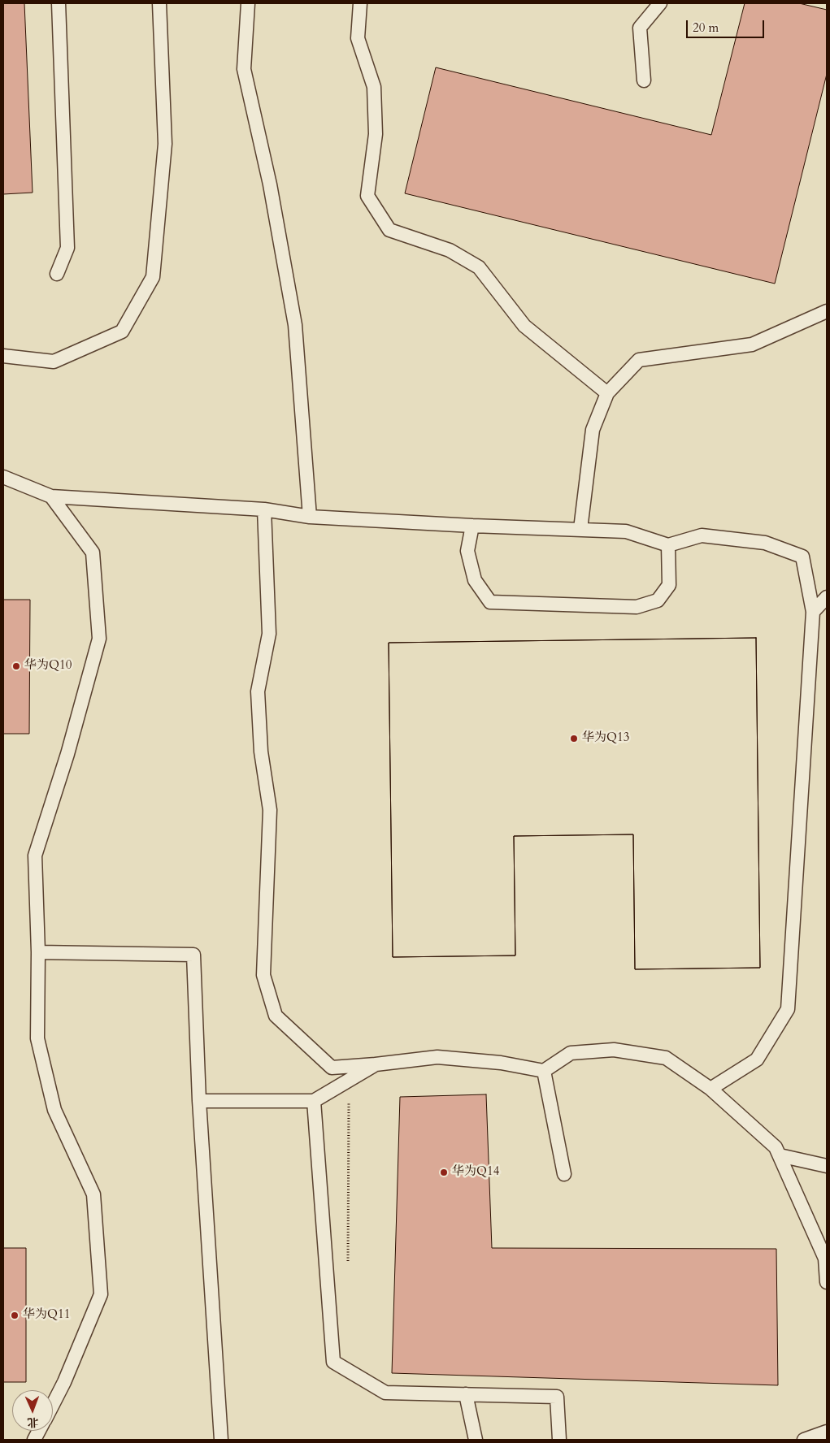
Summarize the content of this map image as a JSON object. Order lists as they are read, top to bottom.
{
  "places": [
    "华为Q10",
    "华为Q13",
    "华为Q14",
    "华为Q11"
  ],
  "scale_bar": "20 m",
  "north": "bottom"
}
